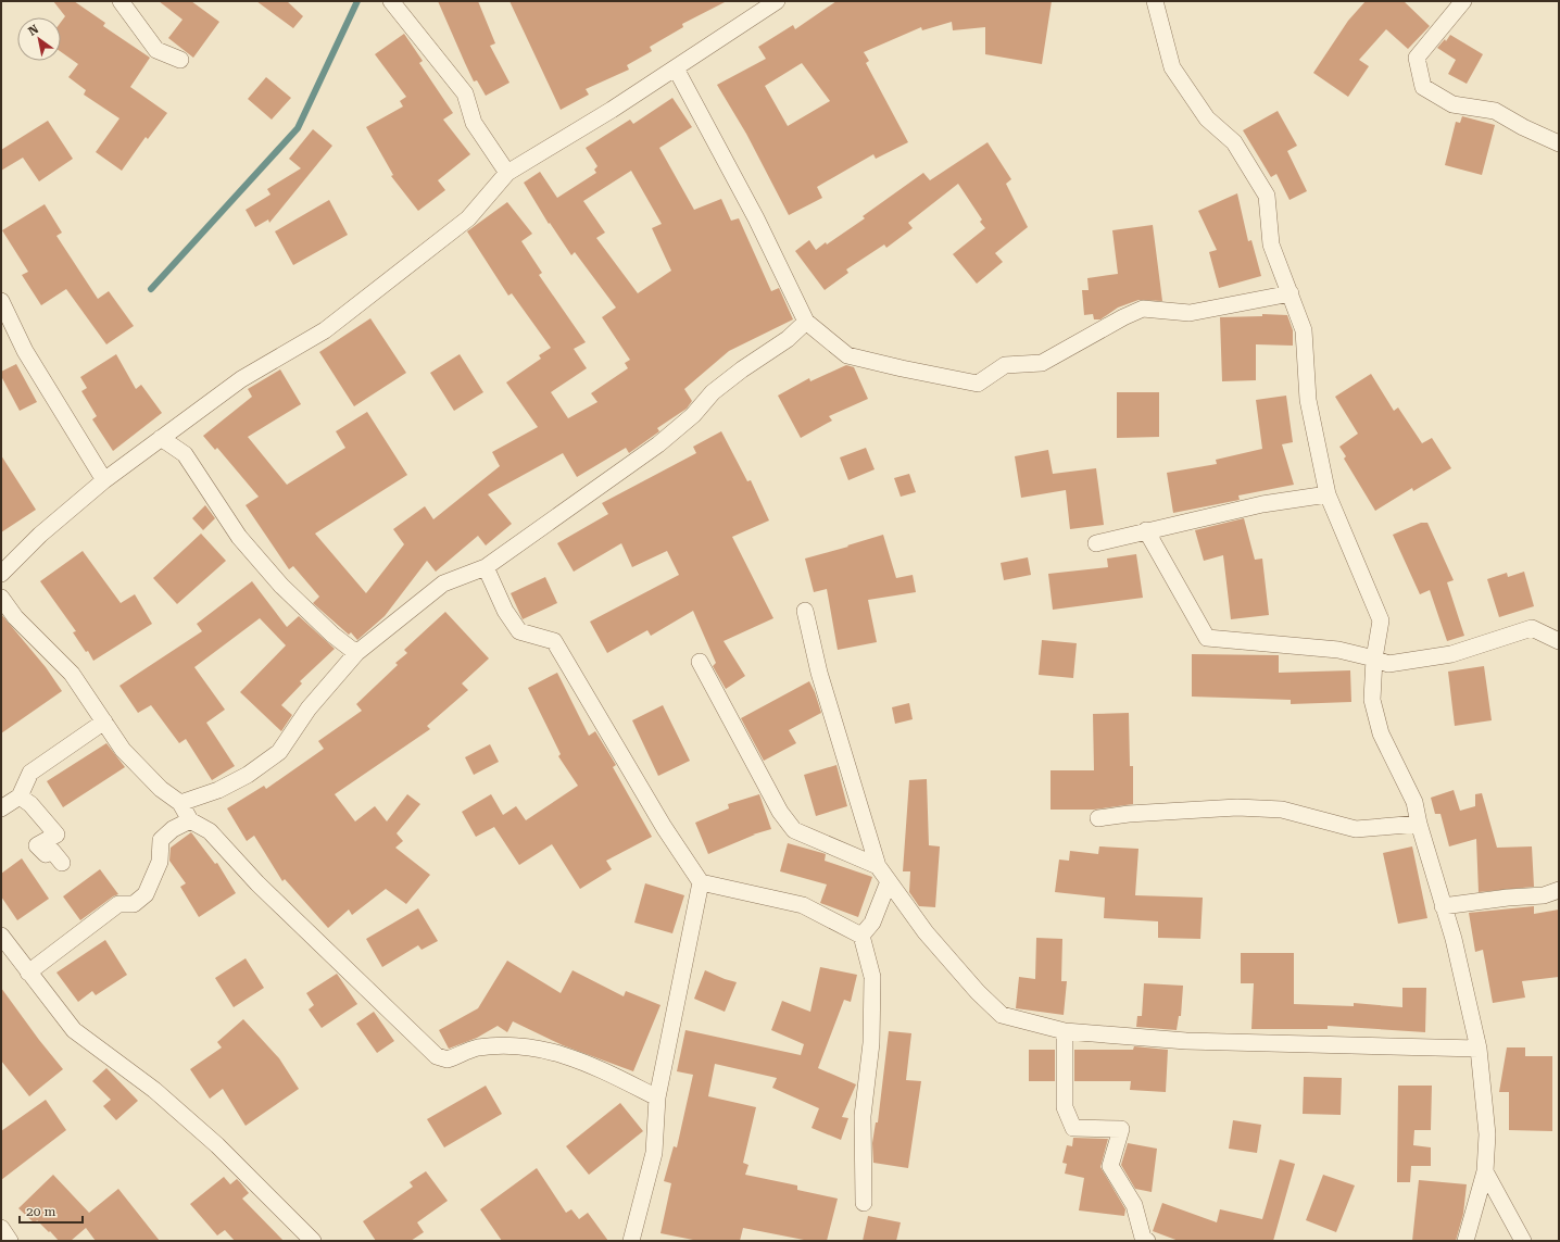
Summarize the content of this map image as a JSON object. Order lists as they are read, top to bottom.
{
  "scale_bar": "20 m",
  "north": "top left"
}
